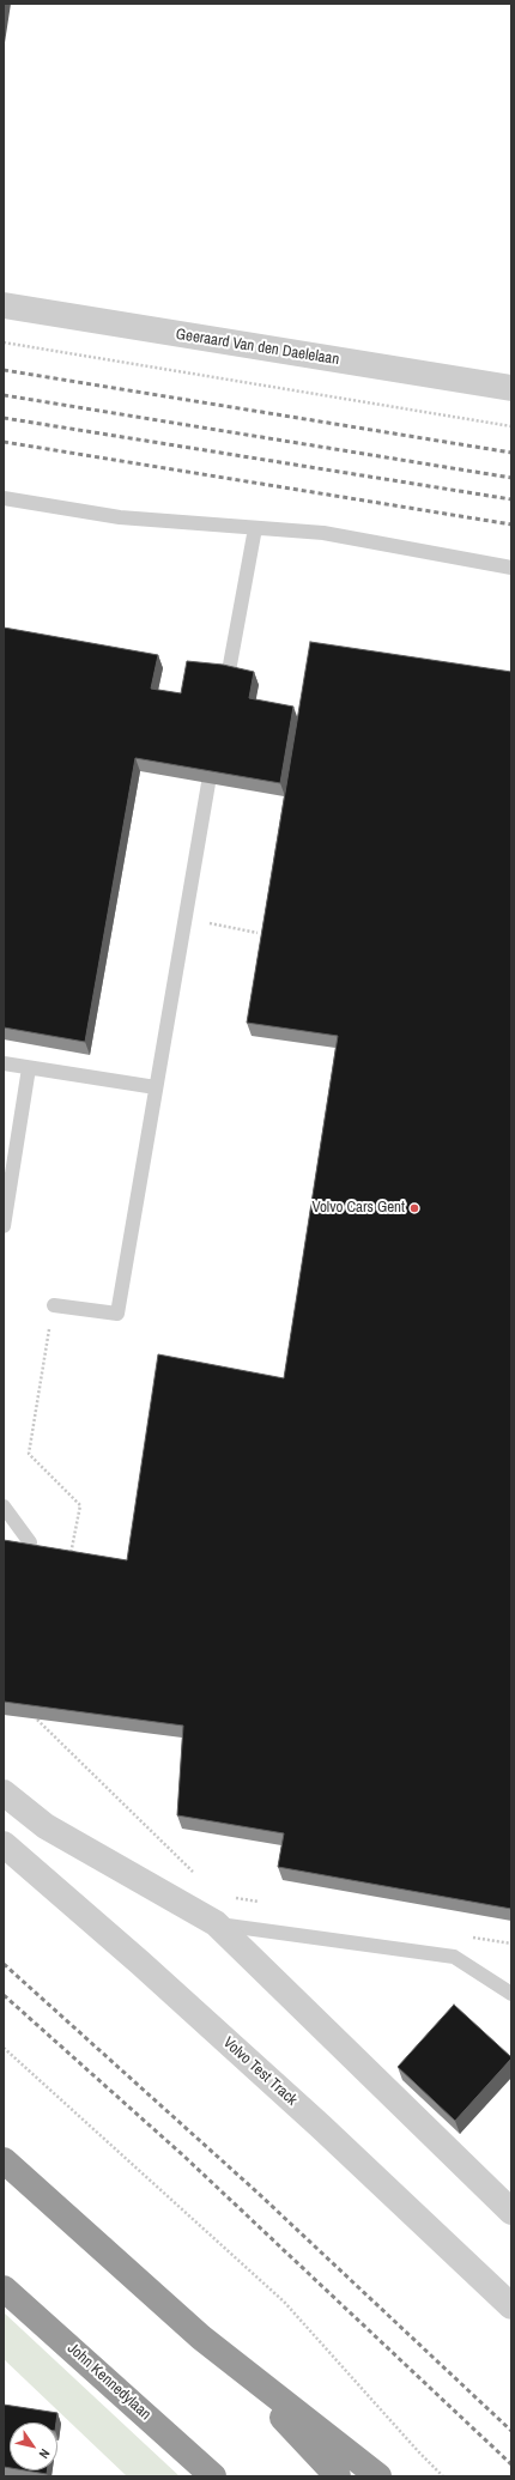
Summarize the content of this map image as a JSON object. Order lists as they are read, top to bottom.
{
  "streets": {
    "highway": ["John Kennedylaan"],
    "street": ["Geeraard Van den Daelelaan", "Volvo Test Track"]
  },
  "places": ["Volvo Cars Gent"],
  "north": "bottom right"
}
